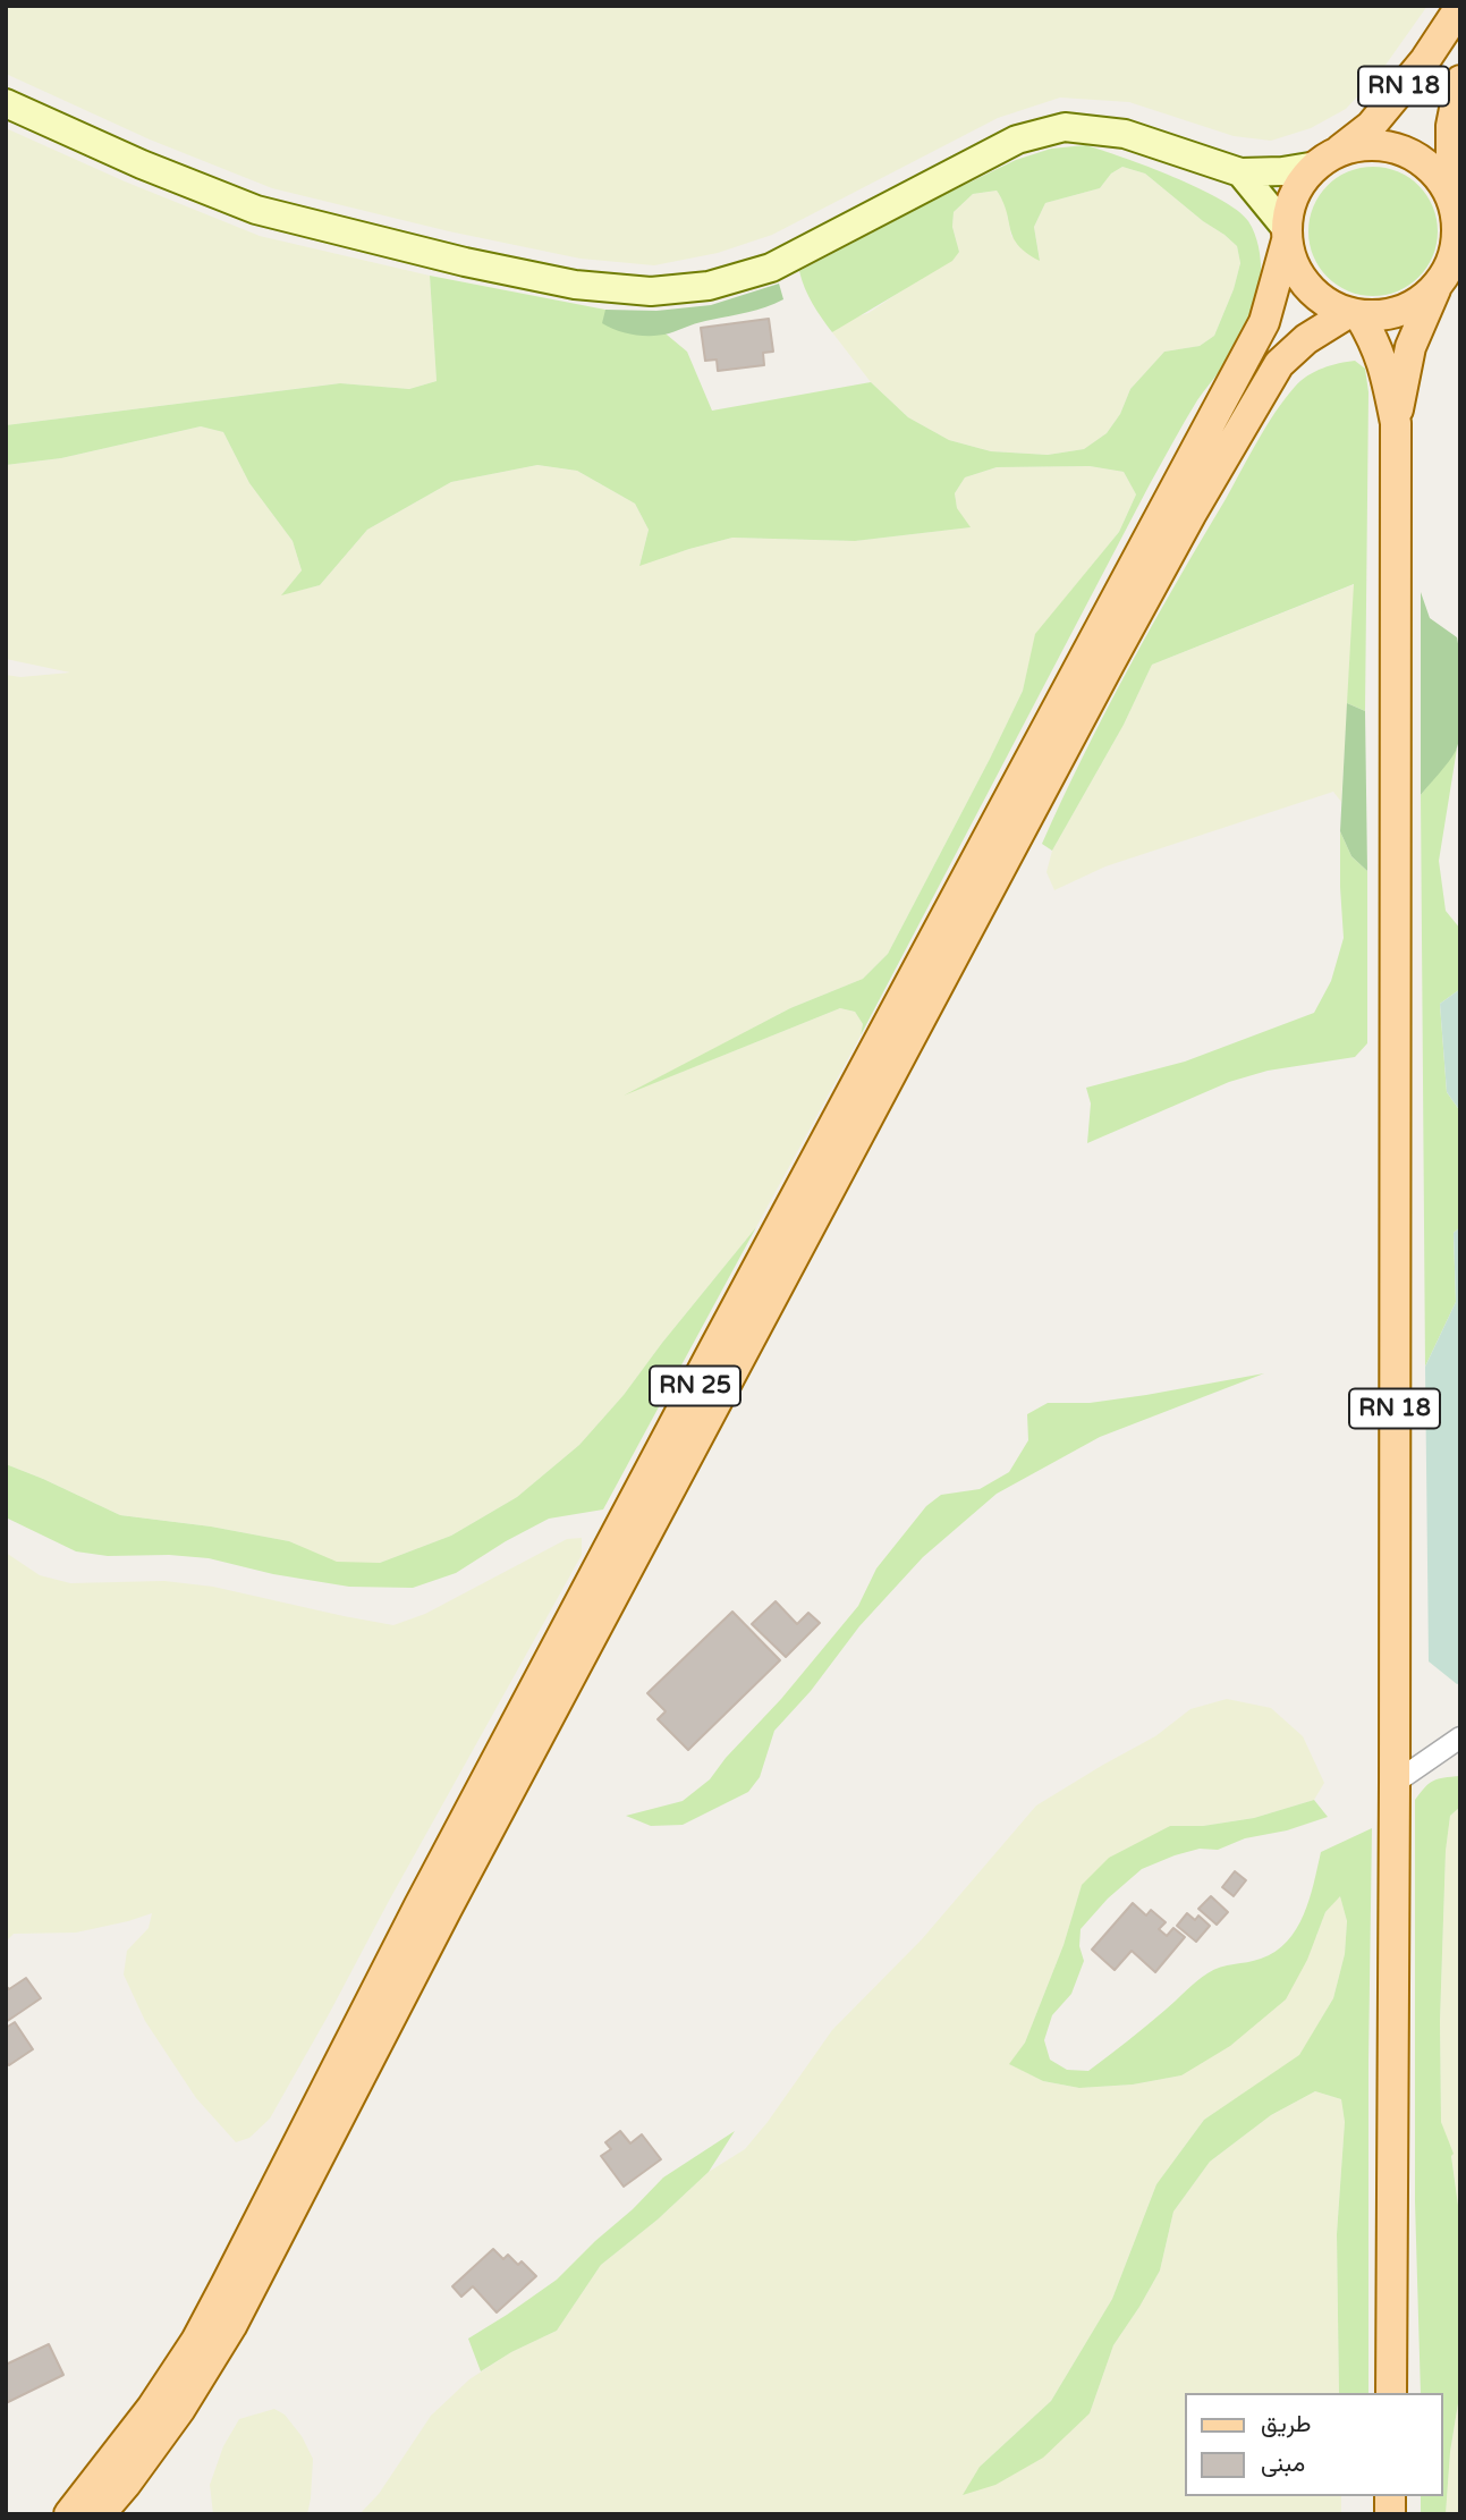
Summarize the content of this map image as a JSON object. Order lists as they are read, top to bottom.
{
  "streets": {
    "main road": ["RN 18", "RN 25"]
  },
  "crossings": [
    ["RN 18", "RN 25"]
  ],
  "legend": ["طريق", "مبنى"]
}
